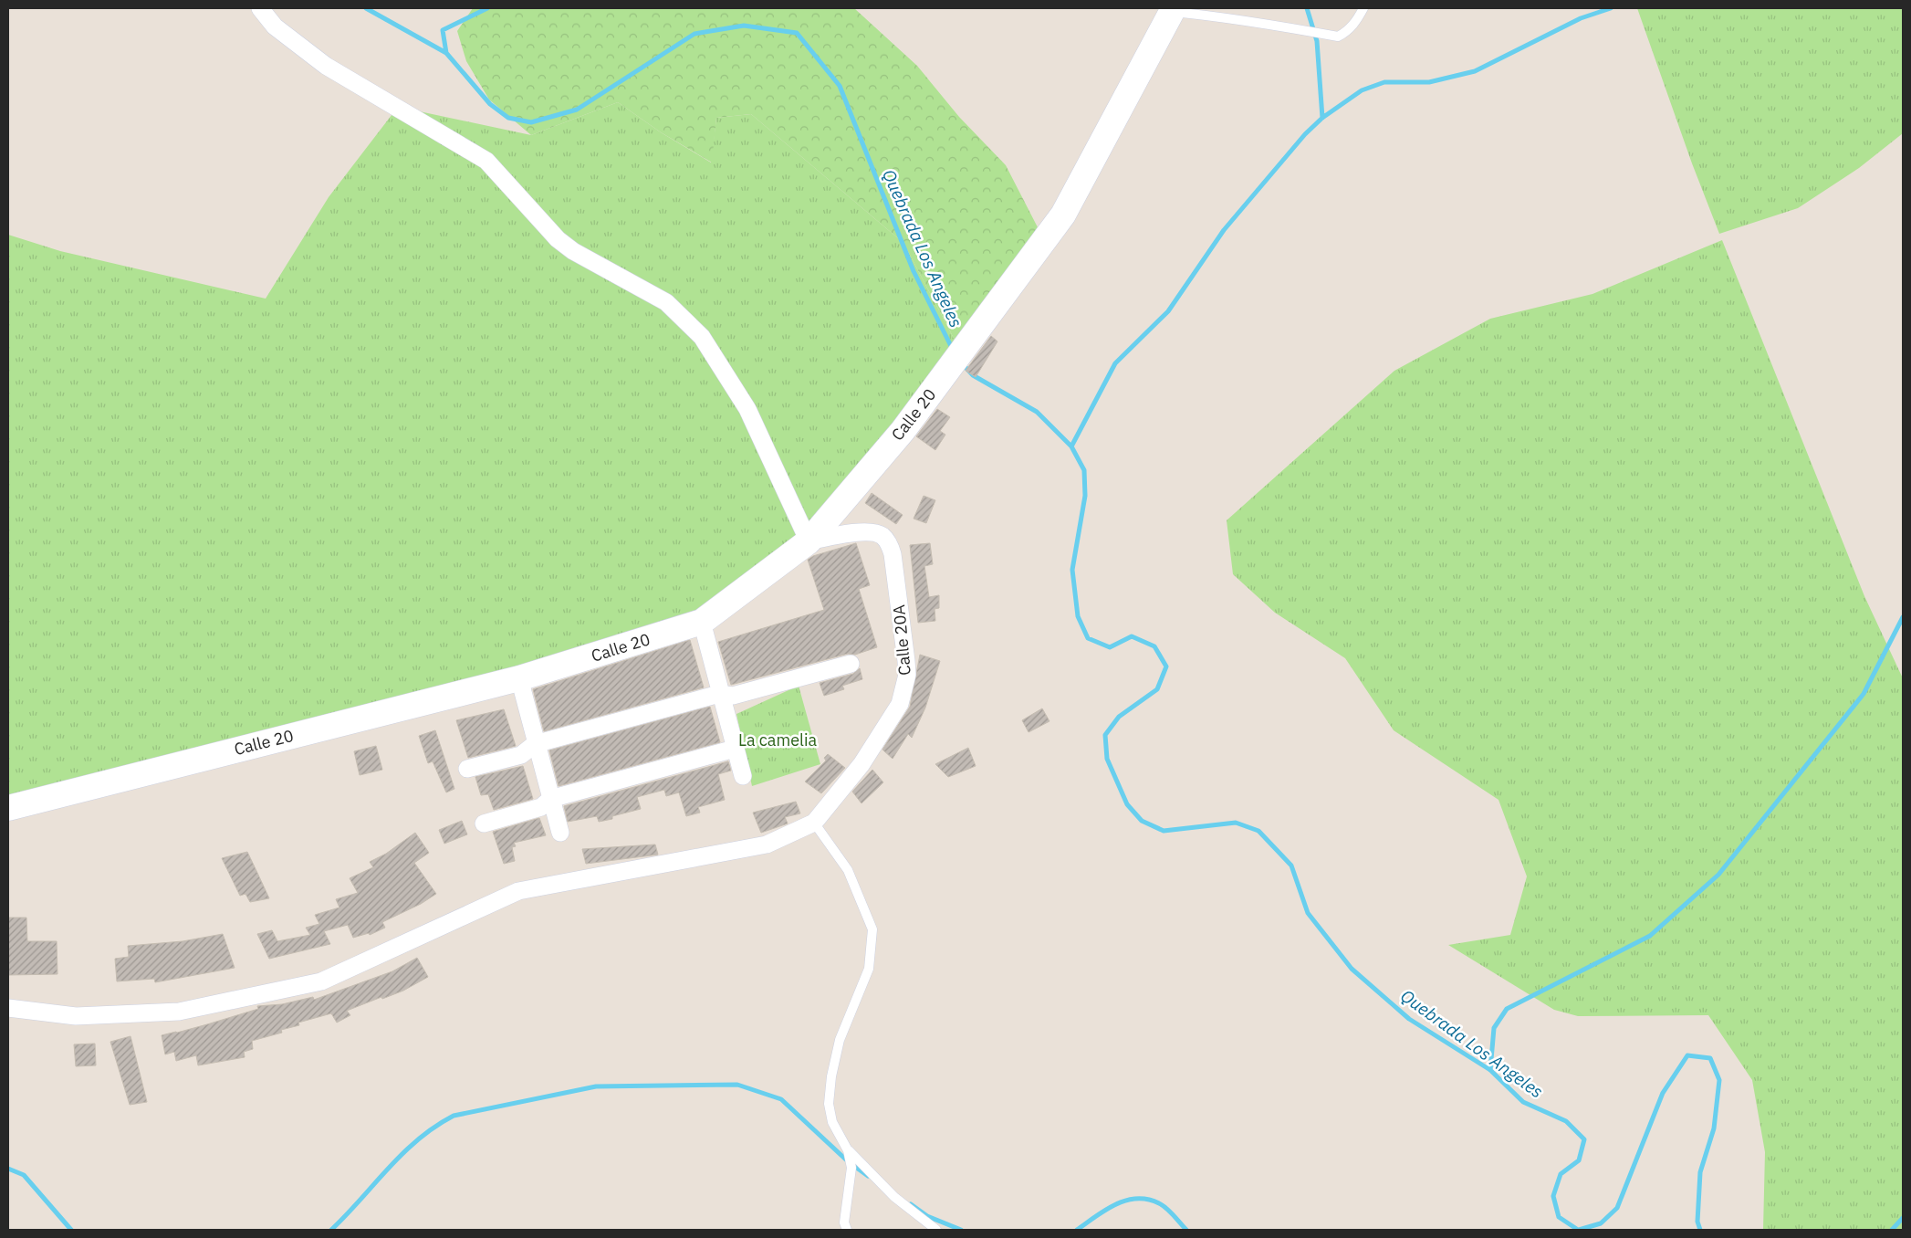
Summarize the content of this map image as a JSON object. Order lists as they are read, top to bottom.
{
  "streets": {
    "main road": ["Calle 20"],
    "street": ["Calle 20A"]
  },
  "crossings": [
    ["Calle 20", "Calle 20A"]
  ],
  "water": ["Quebrada Los Angeles"],
  "parks": ["La camelia"]
}
